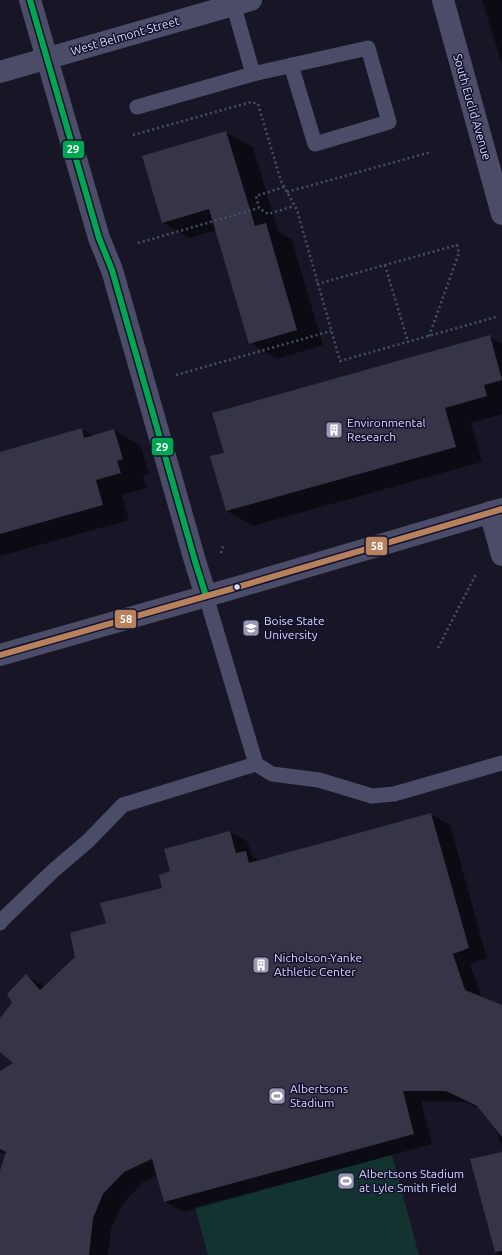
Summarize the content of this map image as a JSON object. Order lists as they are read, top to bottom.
{
  "streets": {
    "street": ["West Belmont Street", "South Euclid Avenue"]
  },
  "places": {
    "building": ["Environmental Research", "Nicholson-Yanke Athletic Center"],
    "school or university": ["Boise State University"],
    "sports": ["Albertsons Stadium", "Albertsons Stadium at Lyle Smith Field"]
  },
  "lines": ["transit line 29", "transit line 58"]
}
